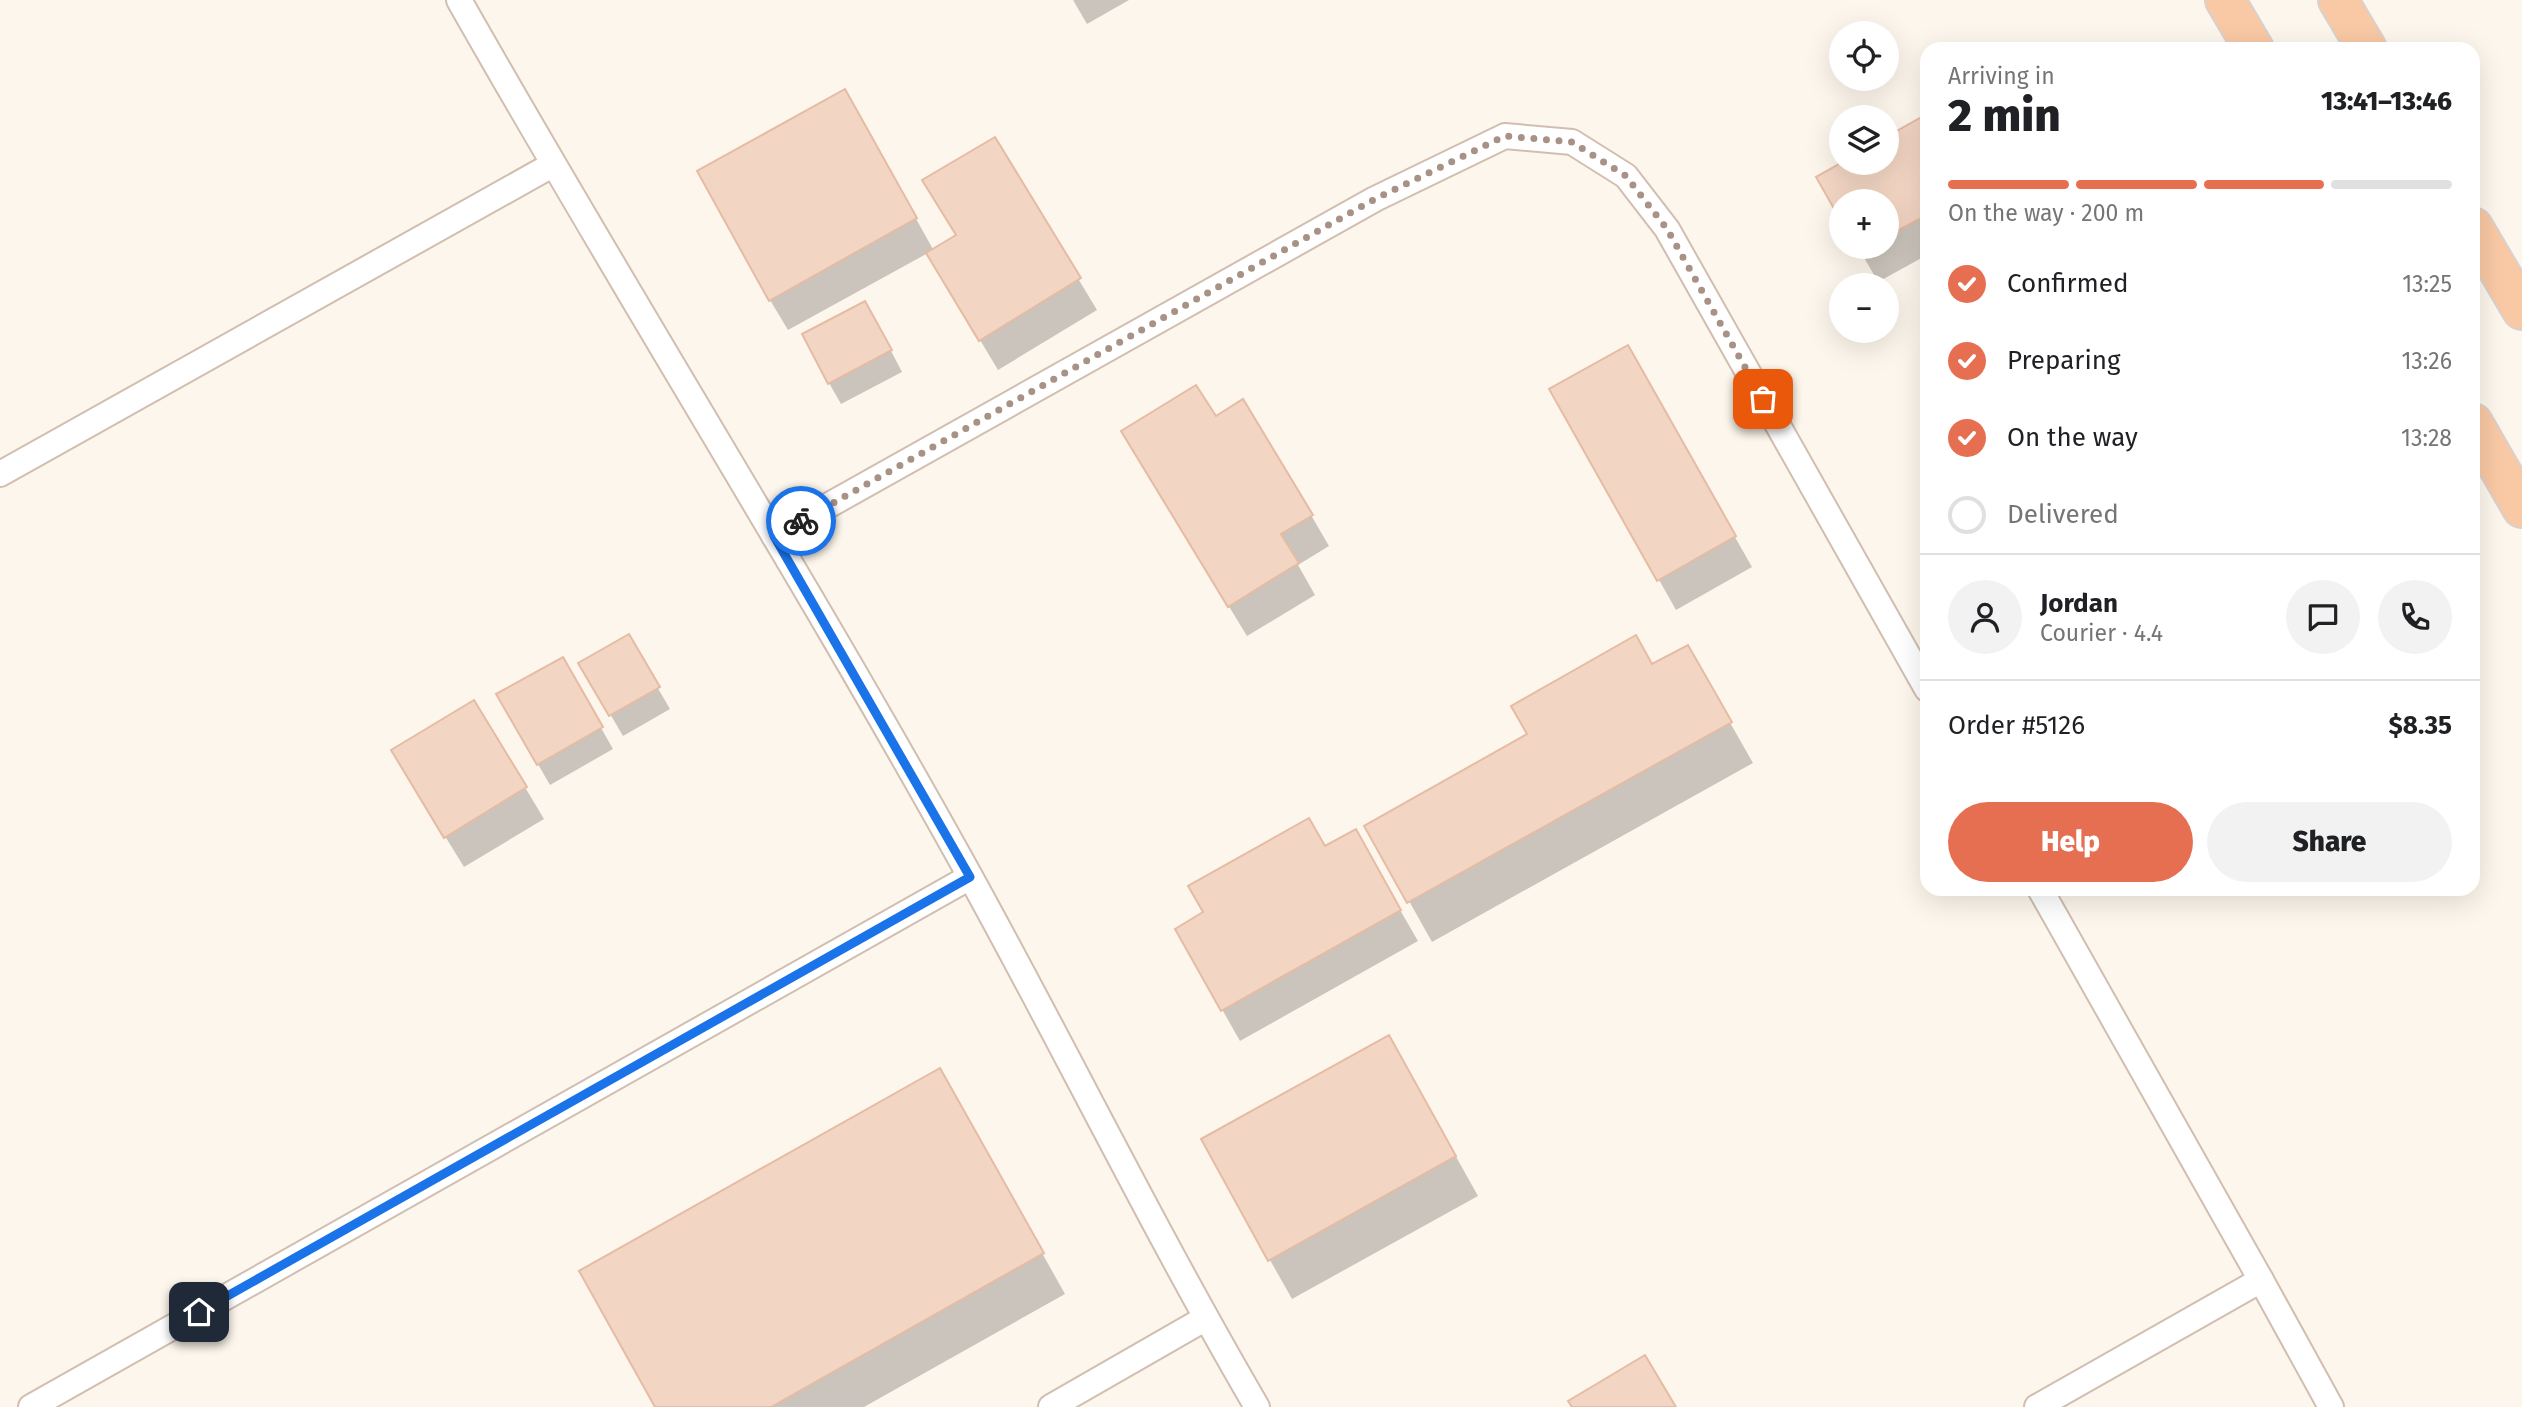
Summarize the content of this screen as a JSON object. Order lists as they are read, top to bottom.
{
  "page": {
    "map_buttons": ["+", "−"],
    "heading": ["2 min", "Arriving in", "13:41–13:46"],
    "panel": [
      "Jordan",
      "Courier · 4.4",
      "Order #5126",
      "$8.35"
    ],
    "bar": "On the way · 200 m",
    "list": [
      ["Confirmed", "13:25"],
      ["Preparing", "13:26"],
      ["On the way", "13:28"],
      "Delivered"
    ],
    "buttons": ["Help", "Share"]
  }
}
